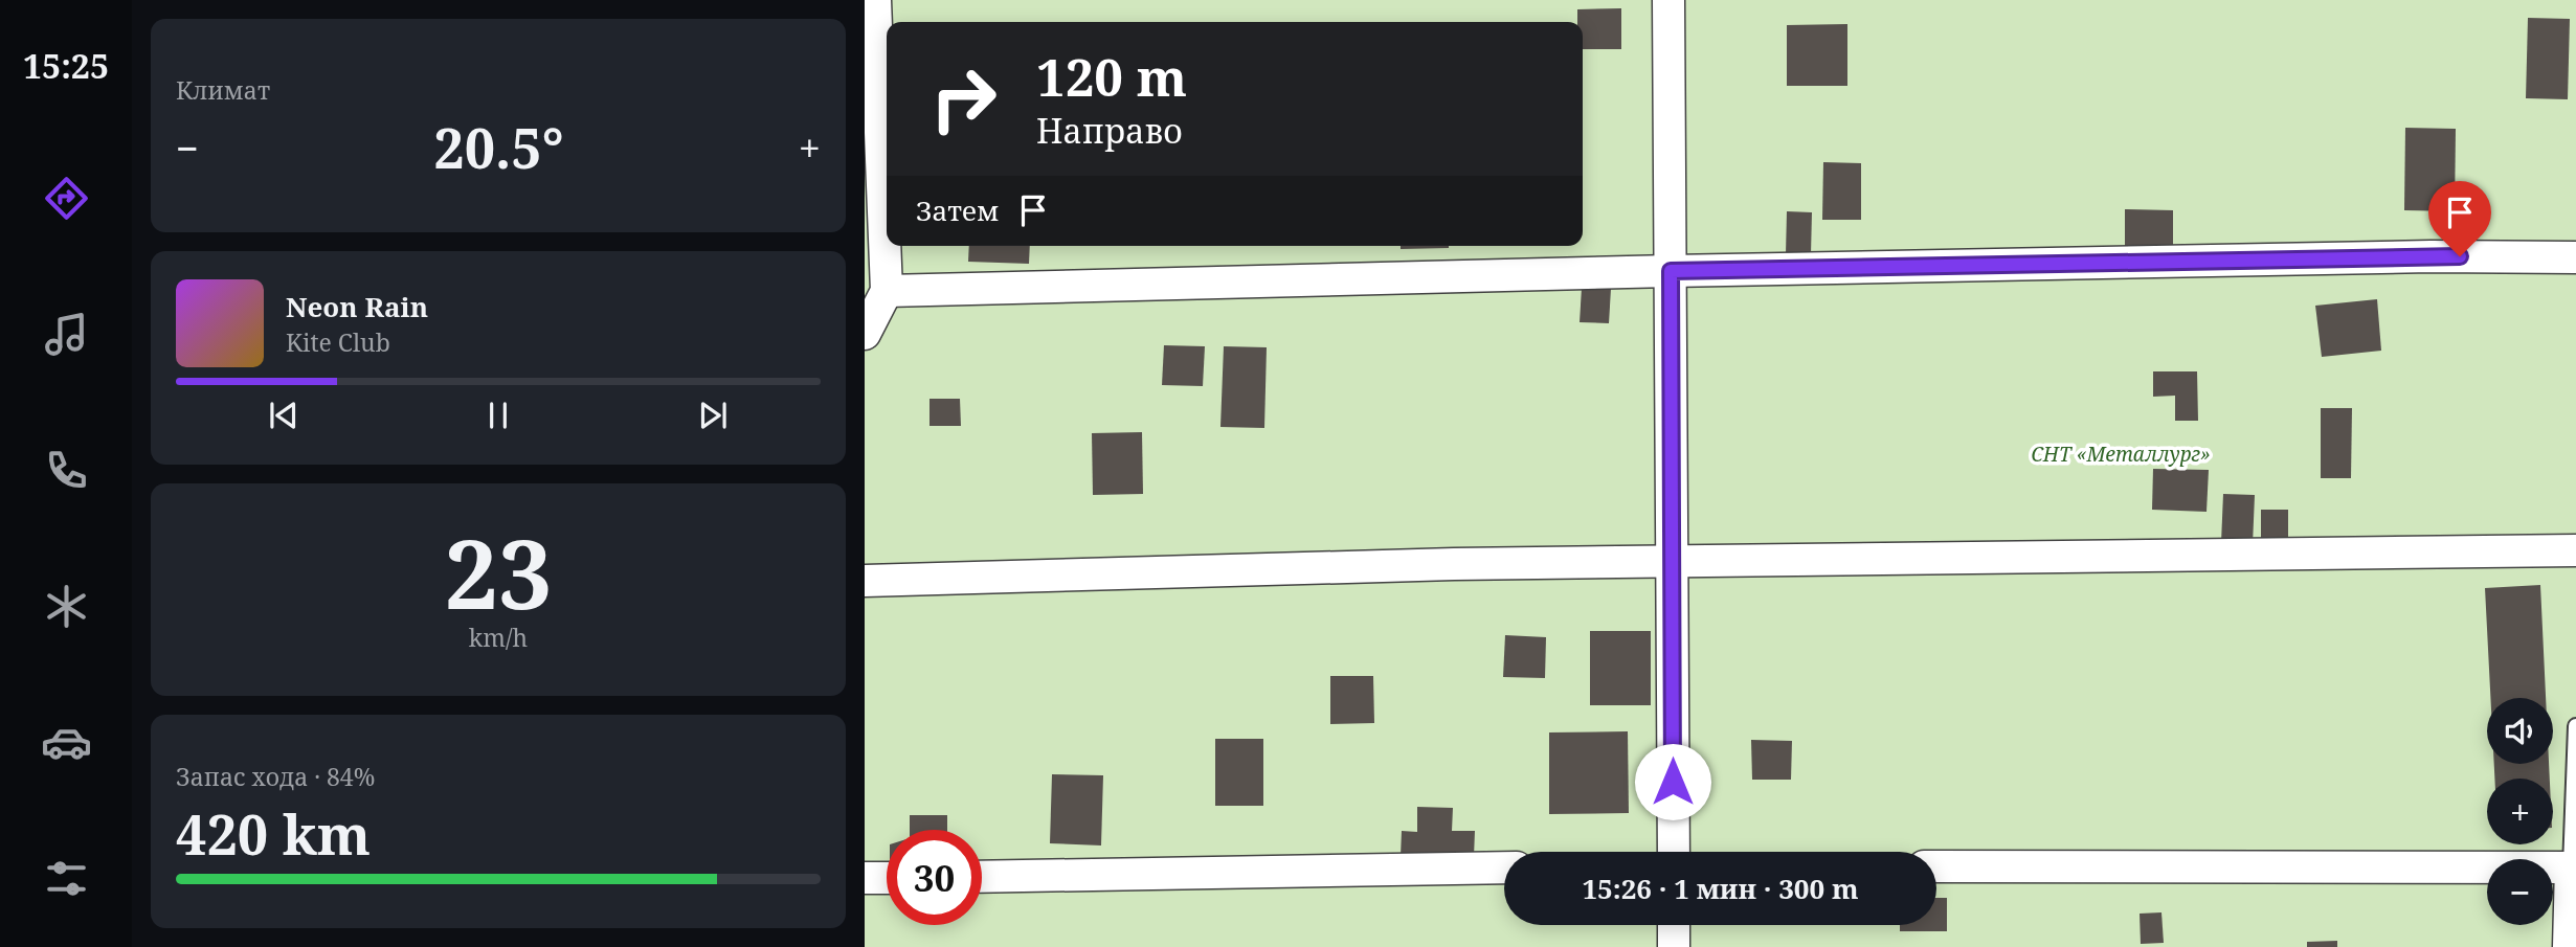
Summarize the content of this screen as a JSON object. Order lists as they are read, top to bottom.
{
  "parks": ["СНТ «Металлург»"],
  "page": {
    "tabs": "15:25",
    "tile": [
      "Климат",
      ["23", "km/h"],
      ["Запас хода · 84%", "420 km"]
    ],
    "turn": ["120 m", "Направо"],
    "heat": ["−", "20.5°", "+"],
    "then": "Затем",
    "song": ["Neon Rain", "Kite Club"],
    "map_buttons": ["+", "−"],
    "limit": "30",
    "trip": "15:26 · 1 мин · 300 m"
  }
}
